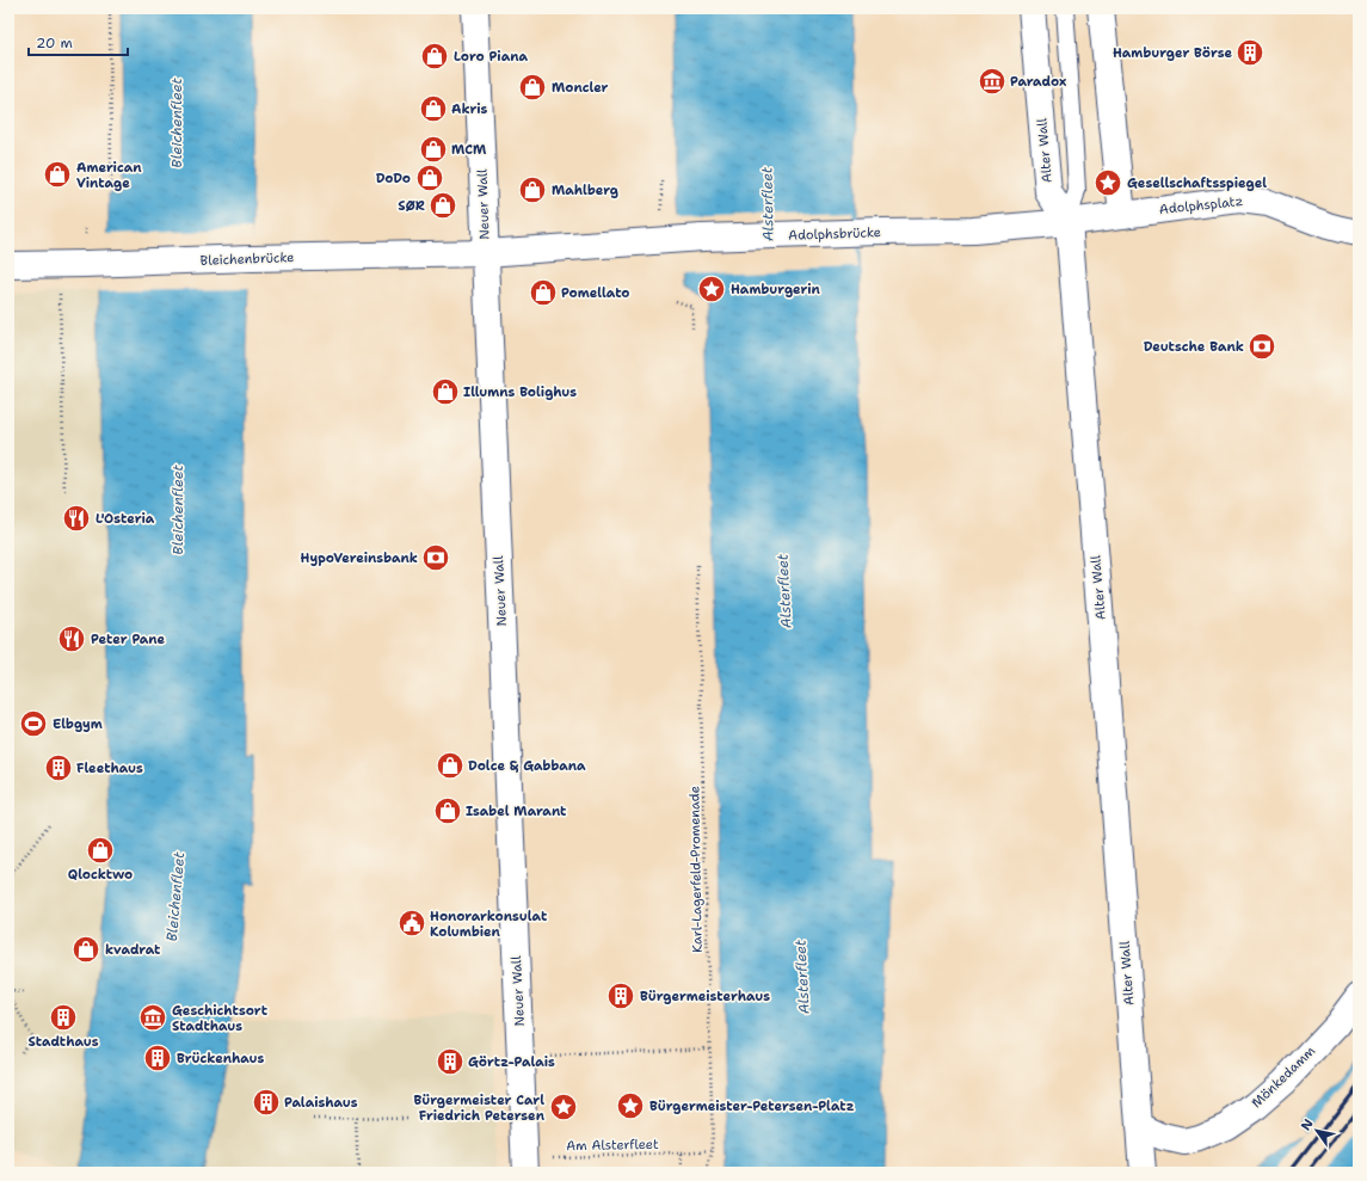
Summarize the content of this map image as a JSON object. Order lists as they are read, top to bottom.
{
  "streets": {
    "street": [
      "Alter Wall",
      "Neuer Wall",
      "Adolphsplatz",
      "Adolphsbrücke",
      "Bleichenbrücke",
      "Mönkedamm"
    ],
    "path": ["Karl-Lagerfeld-Promenade", "Am Alsterfleet"]
  },
  "crossings": [
    ["Alter Wall", "Adolphsplatz"],
    ["Alter Wall", "Adolphsbrücke"],
    ["Alter Wall", "Mönkedamm"],
    ["Neuer Wall", "Adolphsbrücke"],
    ["Neuer Wall", "Bleichenbrücke"],
    ["Neuer Wall", "Am Alsterfleet"],
    ["Adolphsplatz", "Adolphsbrücke"],
    ["Adolphsbrücke", "Bleichenbrücke"],
    ["Karl-Lagerfeld-Promenade", "Am Alsterfleet"]
  ],
  "water": ["Bleichenfleet", "Alsterfleet"],
  "places": {
    "building": [
      "Hamburger Börse",
      "Fleethaus",
      "Bürgermeisterhaus",
      "Stadthaus",
      "Brückenhaus",
      "Görtz-Palais",
      "Palaishaus"
    ],
    "shop": [
      "Loro Piana",
      "Moncler",
      "Akris",
      "MCM",
      "American Vintage",
      "DoDo",
      "Mahlberg",
      "SØR",
      "Pomellato",
      "Illumns Bolighus",
      "Dolce & Gabbana",
      "Isabel Marant",
      "Qlocktwo",
      "kvadrat"
    ],
    "museum": ["Paradox", "Geschichtsort Stadthaus"],
    "place": [
      "Gesellschaftsspiegel",
      "Hamburgerin",
      "Bürgermeister-Petersen-Platz",
      "Bürgermeister Carl Friedrich Petersen"
    ],
    "bank": ["Deutsche Bank", "HypoVereinsbank"],
    "restaurant": ["L'Osteria", "Peter Pane"],
    "sports": ["Elbgym"],
    "public building": ["Honorarkonsulat Kolumbien"]
  },
  "scale_bar": "20 m",
  "north": "top left"
}
